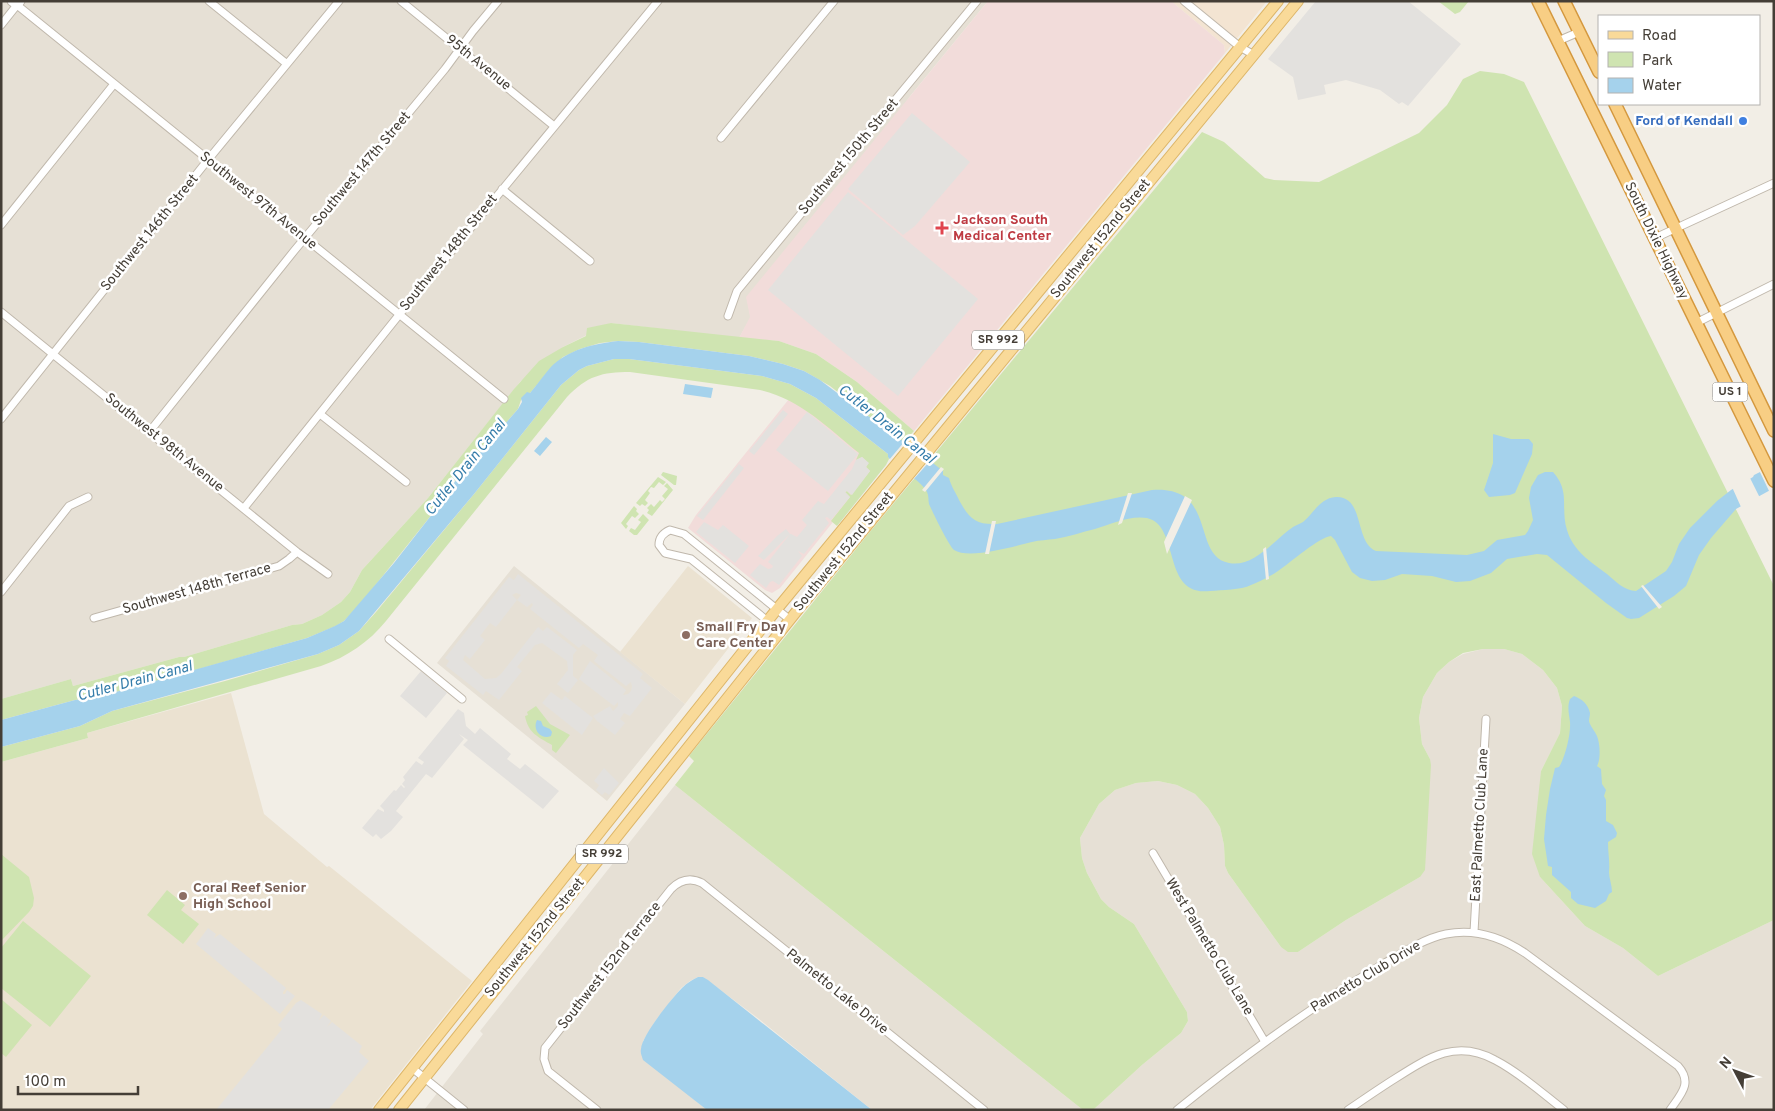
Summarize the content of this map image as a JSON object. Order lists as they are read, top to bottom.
{
  "streets": {
    "highway": ["South Dixie Highway", "US 1"],
    "main road": ["Southwest 152nd Street", "SR 992"],
    "street": [
      "95th Avenue",
      "Southwest 150th Street",
      "Southwest 147th Street",
      "Southwest 97th Avenue",
      "Southwest 146th Street",
      "Southwest 148th Street",
      "Southwest 98th Avenue",
      "Southwest 148th Terrace",
      "East Palmetto Club Lane",
      "West Palmetto Club Lane",
      "Southwest 152nd Terrace",
      "Palmetto Club Drive",
      "Palmetto Lake Drive"
    ]
  },
  "crossings": [
    ["95th Avenue", "Southwest 147th Street"],
    ["95th Avenue", "Southwest 148th Street"],
    ["Southwest 147th Street", "Southwest 97th Avenue"],
    ["Southwest 147th Street", "Southwest 98th Avenue"],
    ["Southwest 97th Avenue", "Southwest 146th Street"],
    ["Southwest 97th Avenue", "Southwest 148th Street"],
    ["Southwest 146th Street", "Southwest 98th Avenue"],
    ["Southwest 148th Street", "Southwest 98th Avenue"],
    ["Southwest 98th Avenue", "Southwest 148th Terrace"],
    ["East Palmetto Club Lane", "Palmetto Club Drive"],
    ["West Palmetto Club Lane", "Palmetto Club Drive"],
    ["Southwest 152nd Terrace", "Palmetto Lake Drive"]
  ],
  "water": ["Cutler Drain Canal"],
  "places": {
    "other": ["Ford of Kendall", "Small Fry Day Care Center", "Coral Reef Senior High School"],
    "health": ["Jackson South Medical Center"]
  },
  "legend": ["Road", "Park", "Water"],
  "scale_bar": "100 m",
  "north": "top left"
}
